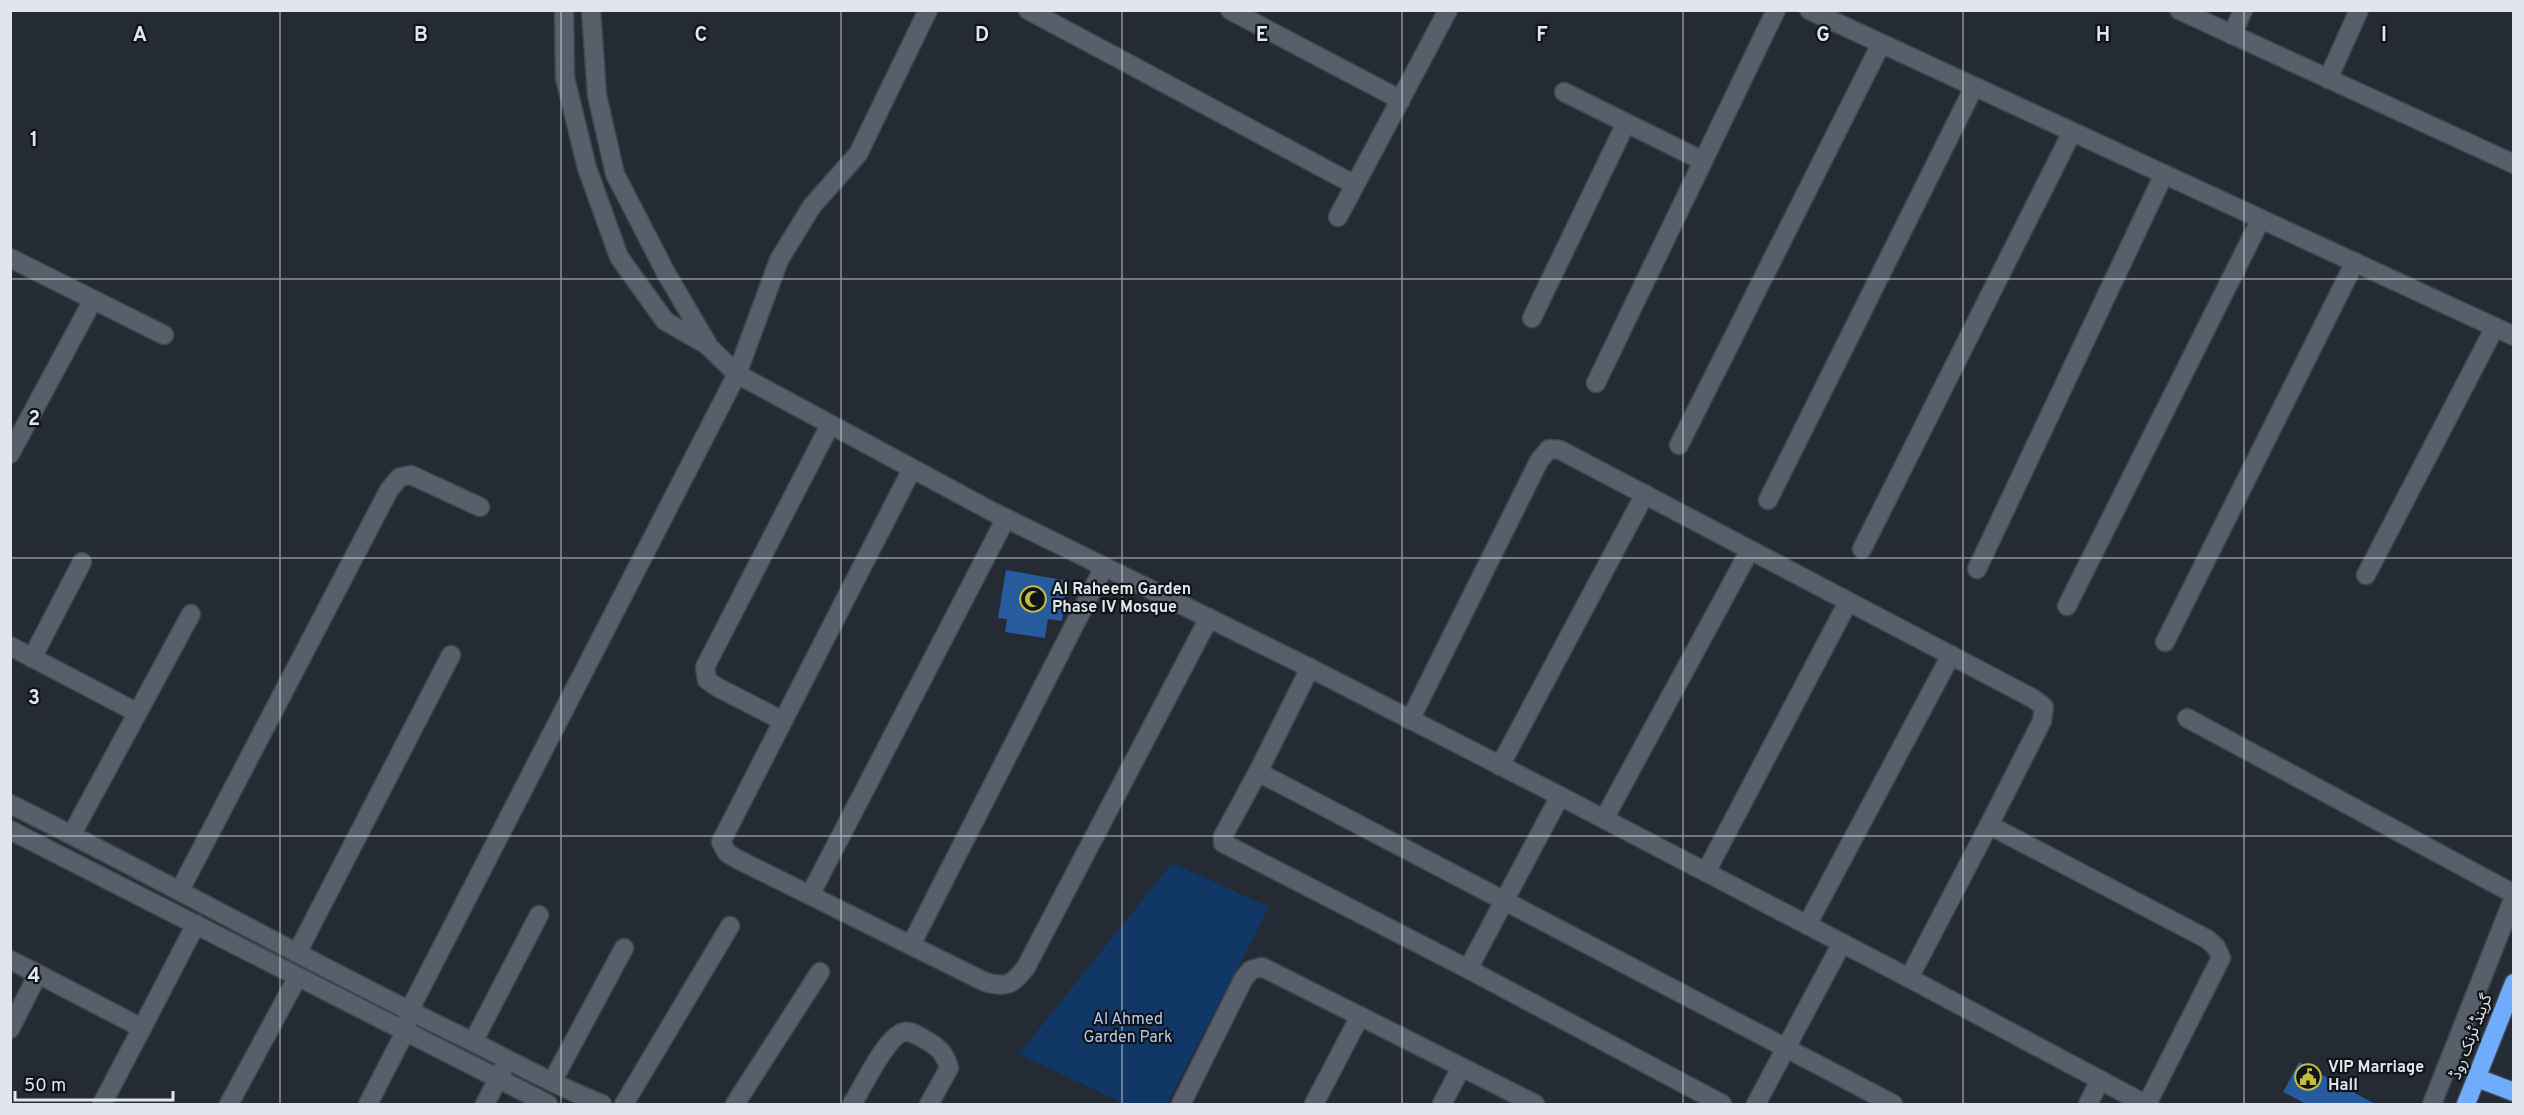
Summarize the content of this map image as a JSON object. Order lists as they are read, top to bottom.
{
  "streets": {
    "highway": ["گرینڈ ٹرنک روڈ"]
  },
  "parks": ["Al Ahmed Garden Park"],
  "places": {
    "mosque": ["Al Raheem Garden Phase IV Mosque"],
    "public building": ["VIP Marriage Hall"]
  },
  "scale_bar": "50 m",
  "grid": {
    "columns": [
      "A",
      "B",
      "C",
      "D",
      "E",
      "F",
      "G",
      "H",
      "I"
    ],
    "rows": [
      "1",
      "2",
      "3",
      "4"
    ]
  }
}
